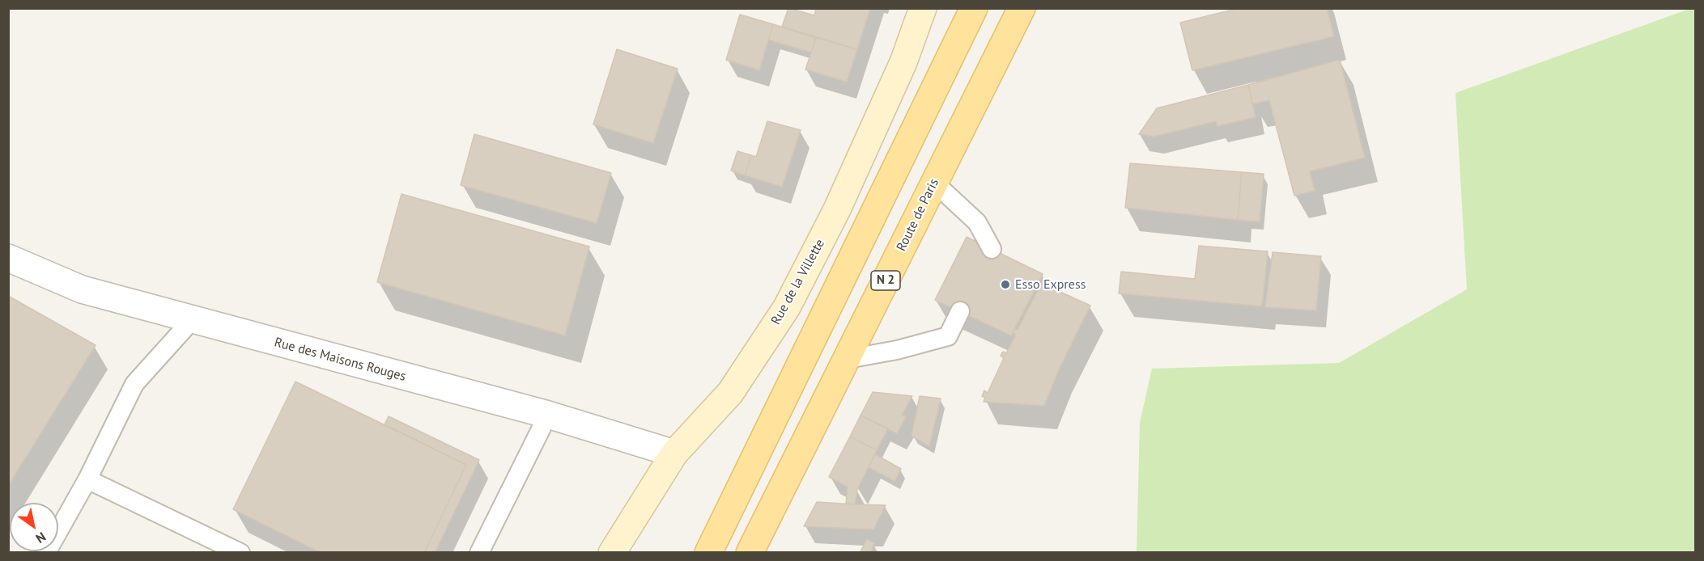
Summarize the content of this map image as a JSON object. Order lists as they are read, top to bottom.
{
  "streets": {
    "main road": ["Route de Paris", "N 2"],
    "street": ["Rue de la Villette", "Rue des Maisons Rouges"]
  },
  "crossings": [
    ["Rue de la Villette", "Rue des Maisons Rouges"]
  ],
  "places": ["Esso Express"],
  "north": "bottom right"
}
